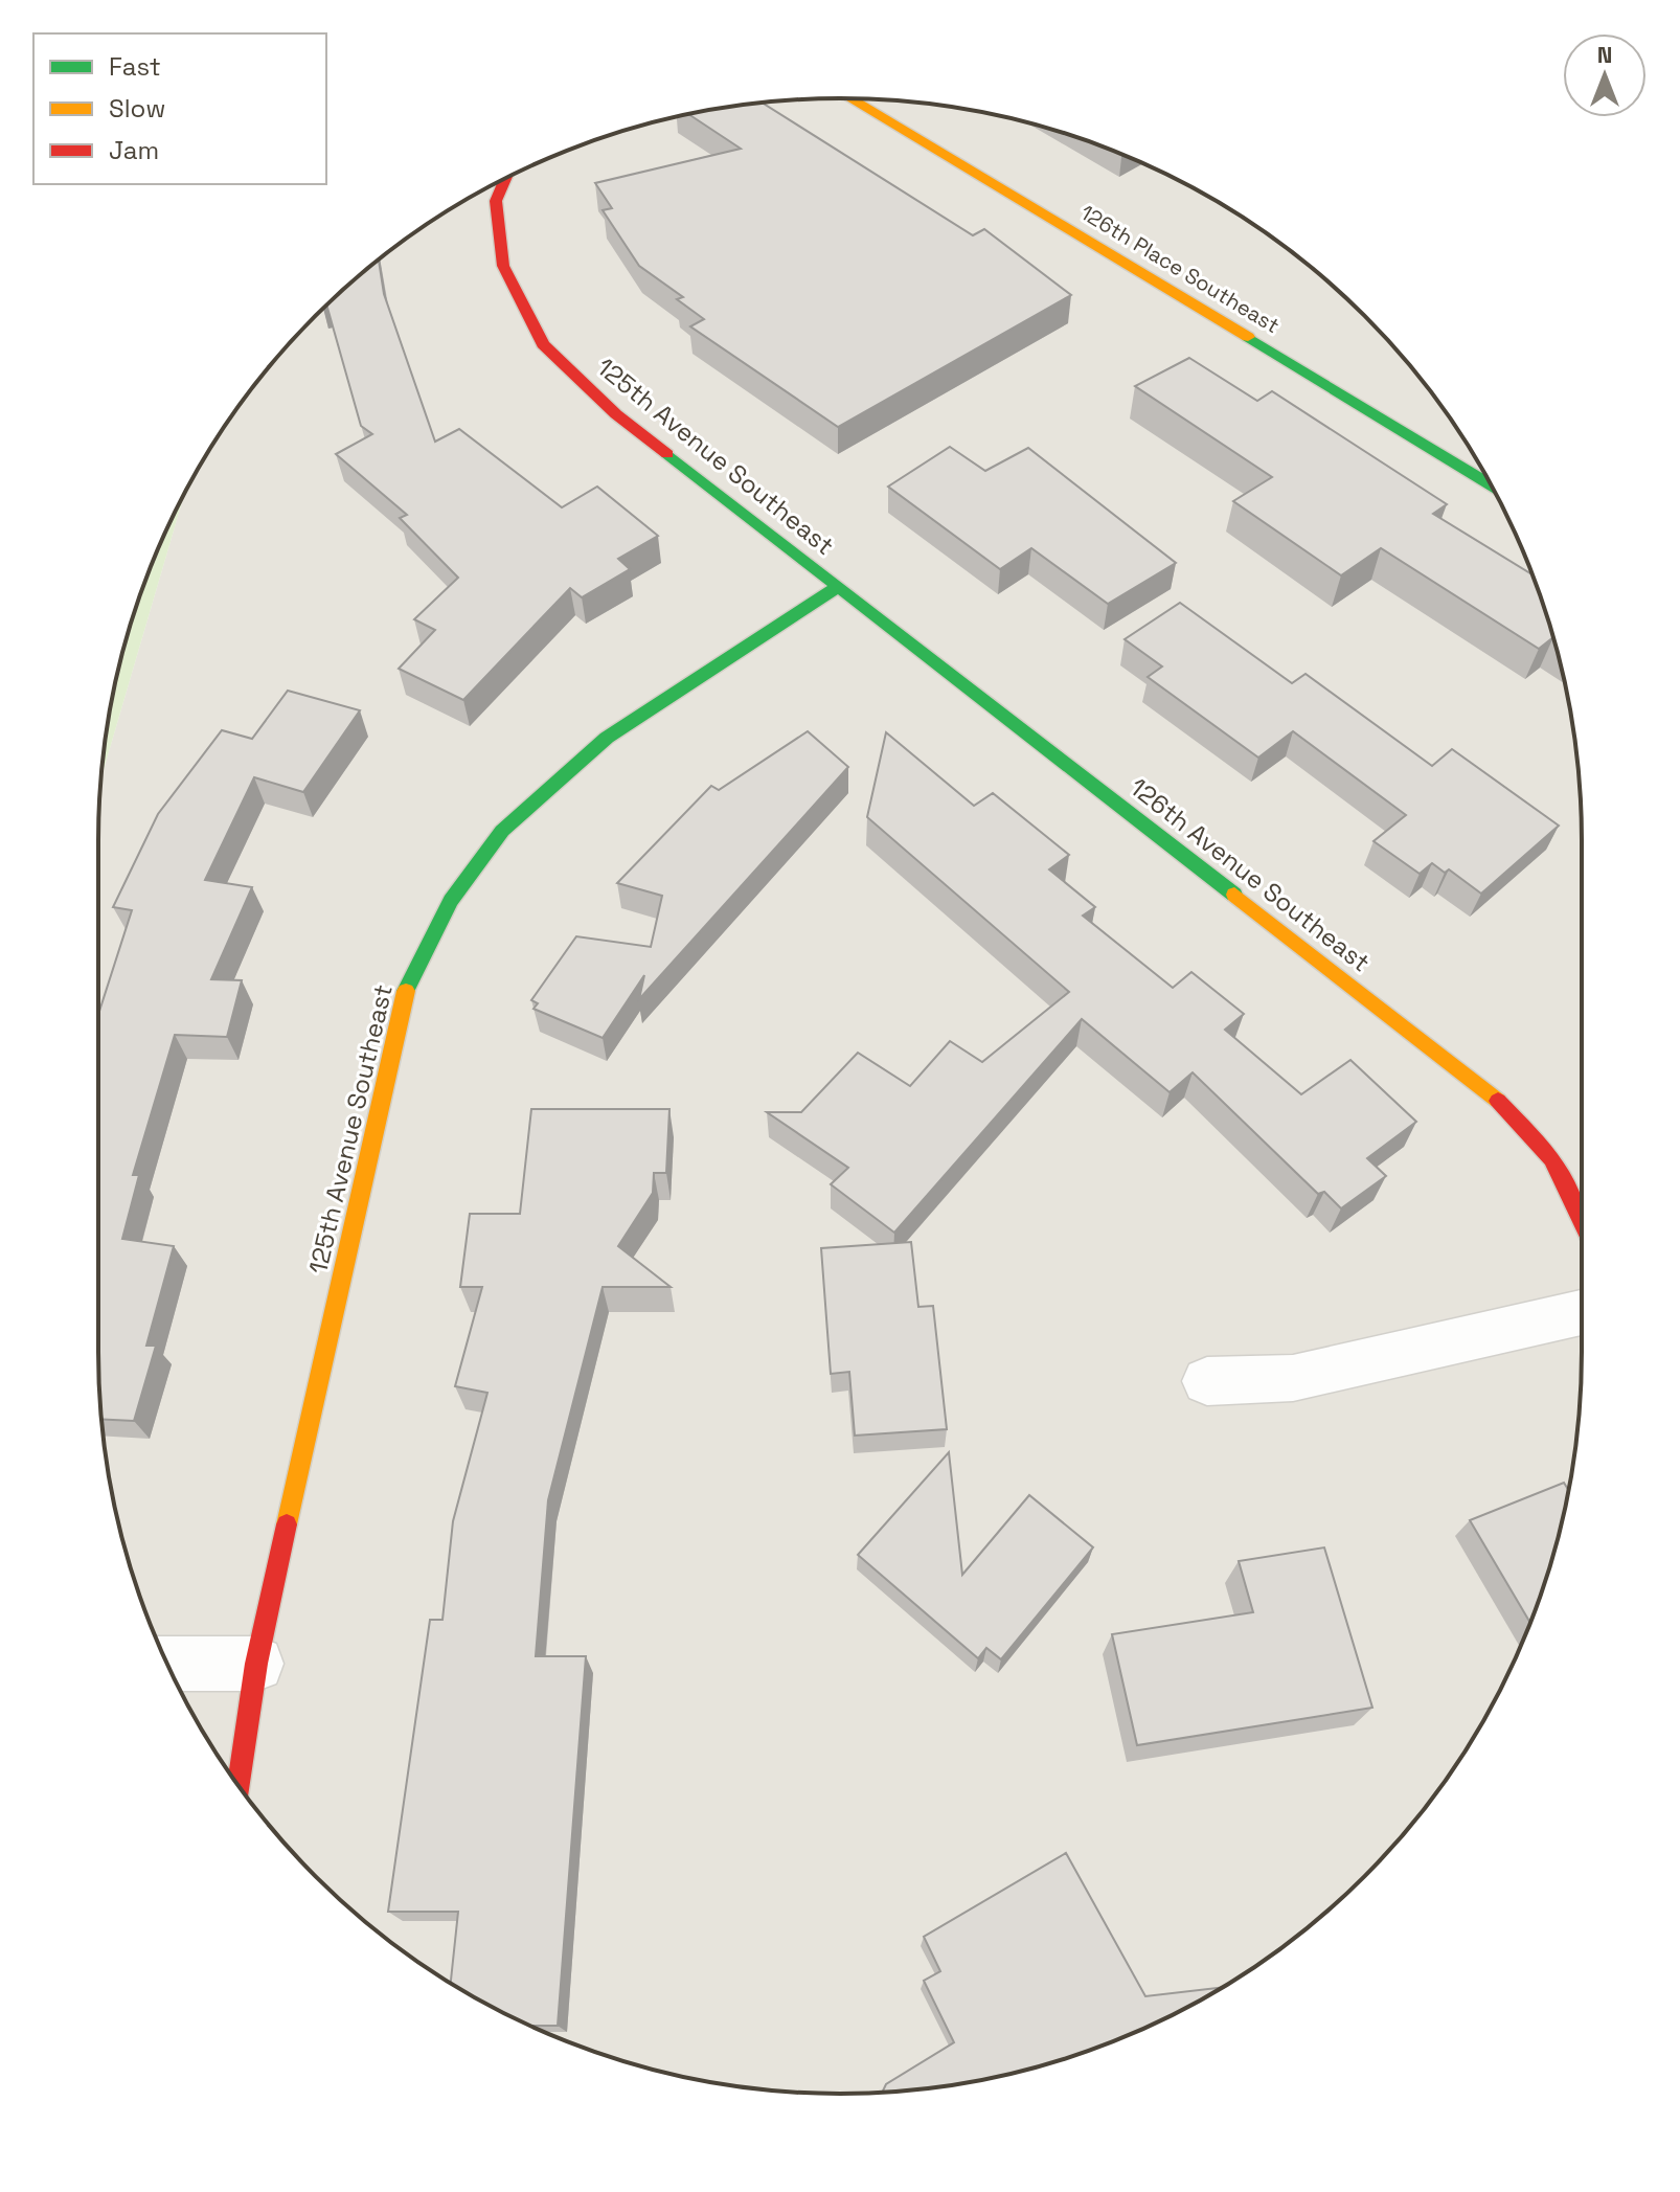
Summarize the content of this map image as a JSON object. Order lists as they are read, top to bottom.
{
  "streets": {
    "street": ["126th Place Southeast", "125th Avenue Southeast", "126th Avenue Southeast"]
  },
  "crossings": [
    ["125th Avenue Southeast", "126th Avenue Southeast"]
  ],
  "legend": ["Fast", "Slow", "Jam"],
  "north": "top"
}
